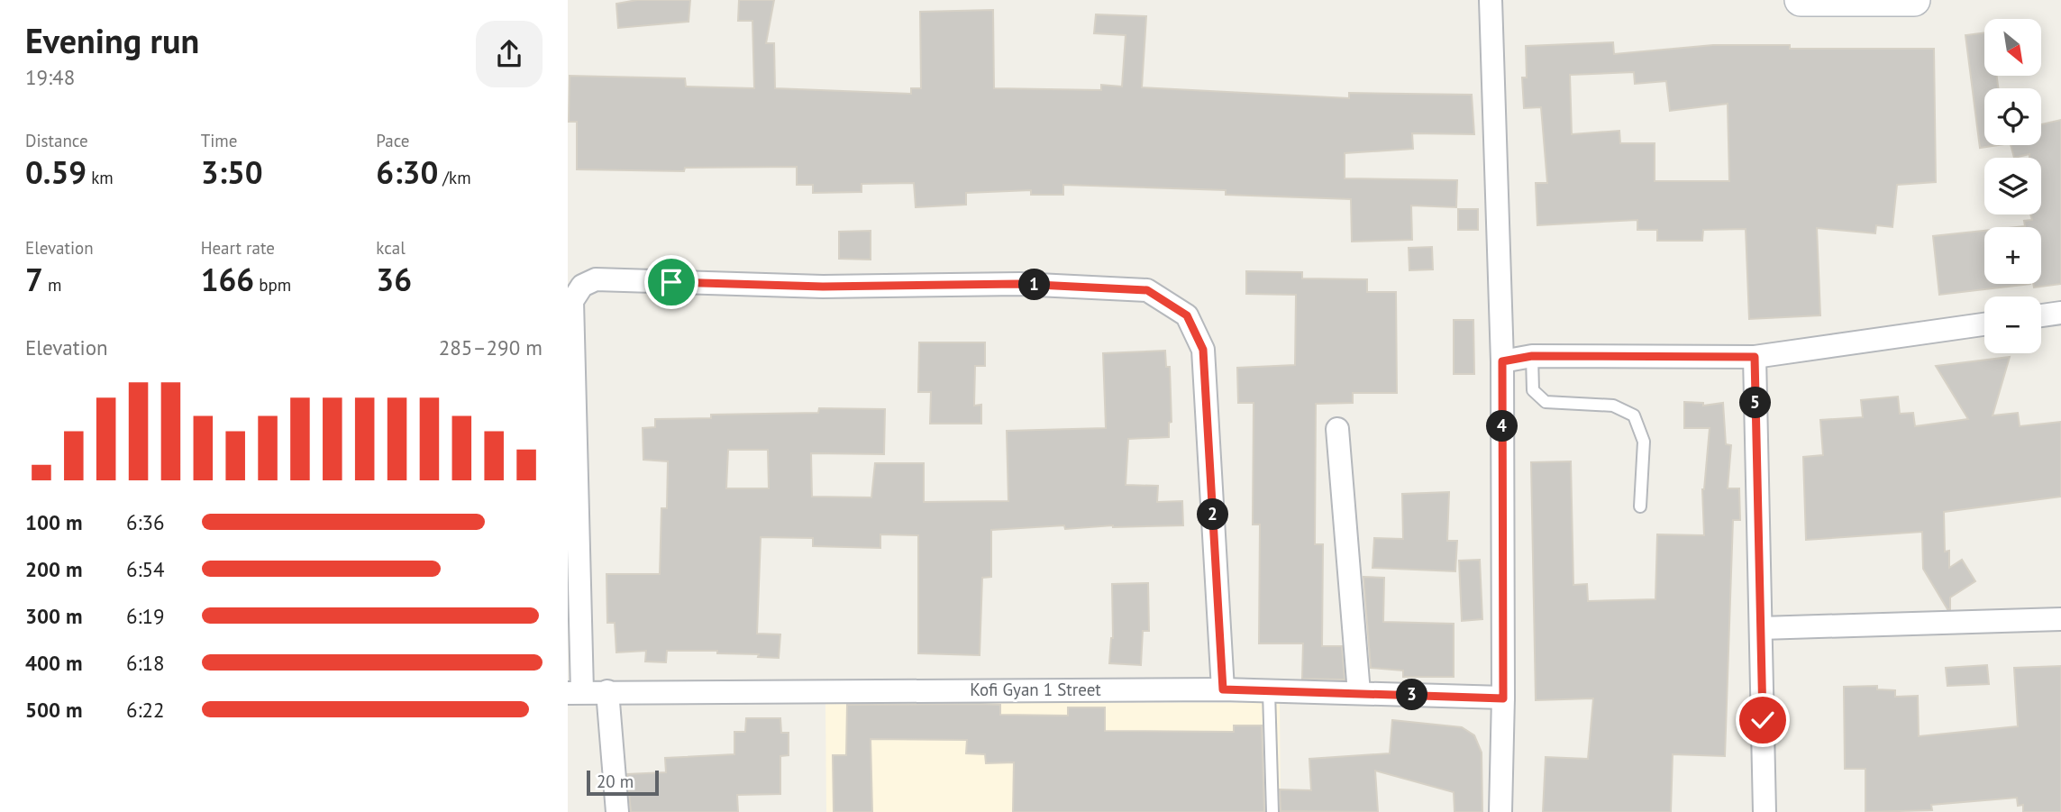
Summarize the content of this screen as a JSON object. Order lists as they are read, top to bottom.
{
  "streets": {
    "street": ["Kofi Gyan 1 Street"]
  },
  "scale_bar": "20 m",
  "north": "bottom right",
  "page": {
    "heading": ["Evening run", "19:48"],
    "map_buttons": ["+", "−"],
    "stats": [
      ["Distance", "0.59 km"],
      ["Time", "3:50"],
      ["Pace", "6:30 /km"],
      ["Elevation", "7 m"],
      ["Heart rate", "166 bpm"],
      ["kcal", "36"]
    ],
    "pins": [
      "1",
      "5",
      "4",
      "2",
      "3"
    ],
    "chart": ["Elevation", "285–290 m"],
    "list": [
      {
        "name": "100 m",
        "note": "6:36"
      },
      {
        "name": "200 m",
        "note": "6:54"
      },
      {
        "name": "300 m",
        "note": "6:19"
      },
      {
        "name": "400 m",
        "note": "6:18"
      },
      {
        "name": "500 m",
        "note": "6:22"
      }
    ],
    "scale": "20 m"
  }
}
